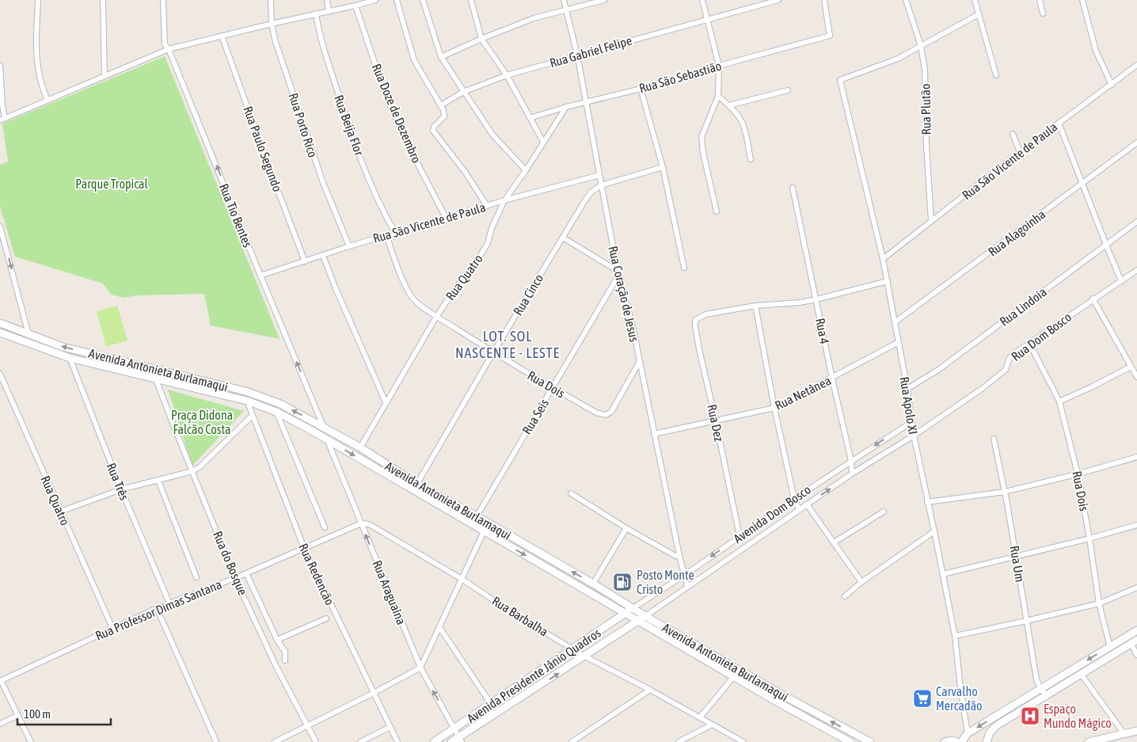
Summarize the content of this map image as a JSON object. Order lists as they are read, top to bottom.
{
  "streets": {
    "main road": ["Avenida Antonieta Burlamaqui", "Avenida Presidente Jânio Quadros"],
    "street": [
      "Rua Gabriel Felipe",
      "Rua São Sebastião",
      "Rua Plutão",
      "Rua Doze de Dezembro",
      "Rua Porto Rico",
      "Rua Beija Flor",
      "Rua Paulo Segundo",
      "Rua São Vicente de Paula",
      "Rua Tio Bentes",
      "Rua Alagoinha",
      "Rua Quatro",
      "Rua Coração de Jesus",
      "Rua Cinco",
      "Rua Lindoia",
      "Rua 4",
      "Rua Dom Bosco",
      "Rua Dois",
      "Rua Netânea",
      "Rua Apolo XI",
      "Rua Seis",
      "Rua Dez",
      "Rua Três",
      "Avenida Dom Bosco",
      "Rua do Bosque",
      "Rua Um",
      "Rua Redencão",
      "Rua Araguaína",
      "Rua Professor Dimas Santana",
      "Rua Barbalha"
    ]
  },
  "crossings": [
    ["Rua Gabriel Felipe", "Rua Coração de Jesus"],
    ["Rua São Sebastião", "Rua Quatro"],
    ["Rua São Sebastião", "Rua Coração de Jesus"],
    ["Rua Plutão", "Rua São Vicente de Paula"],
    ["Rua Plutão", "Rua Apolo XI"],
    ["Rua Doze de Dezembro", "Rua São Vicente de Paula"],
    ["Rua Porto Rico", "Rua São Vicente de Paula"],
    ["Rua Beija Flor", "Rua São Vicente de Paula"],
    ["Rua Paulo Segundo", "Rua São Vicente de Paula"],
    ["Rua São Vicente de Paula", "Rua Tio Bentes"],
    ["Rua São Vicente de Paula", "Rua Quatro"],
    ["Rua São Vicente de Paula", "Rua Coração de Jesus"],
    ["Rua São Vicente de Paula", "Rua Dois"],
    ["Rua São Vicente de Paula", "Rua Apolo XI"],
    ["Rua Tio Bentes", "Avenida Antonieta Burlamaqui"],
    ["Rua Alagoinha", "Rua Apolo XI"],
    ["Rua Quatro", "Avenida Antonieta Burlamaqui"],
    ["Rua Quatro", "Rua Dois"],
    ["Rua Quatro", "Rua Professor Dimas Santana"],
    ["Rua Coração de Jesus", "Rua Cinco"],
    ["Rua Coração de Jesus", "Rua Dois"],
    ["Rua Coração de Jesus", "Rua Netânea"],
    ["Rua Coração de Jesus", "Rua Seis"],
    ["Rua Coração de Jesus", "Avenida Dom Bosco"],
    ["Rua Cinco", "Avenida Antonieta Burlamaqui"],
    ["Rua Cinco", "Rua Dois"],
    ["Rua Lindoia", "Rua Apolo XI"],
    ["Rua 4", "Rua Netânea"],
    ["Rua 4", "Avenida Dom Bosco"],
    ["Rua Dom Bosco", "Rua Dois"],
    ["Rua Dom Bosco", "Rua Apolo XI"],
    ["Rua Dom Bosco", "Avenida Dom Bosco"],
    ["Avenida Antonieta Burlamaqui", "Rua Seis"],
    ["Avenida Antonieta Burlamaqui", "Rua Três"],
    ["Avenida Antonieta Burlamaqui", "Avenida Dom Bosco"],
    ["Avenida Antonieta Burlamaqui", "Rua do Bosque"],
    ["Avenida Antonieta Burlamaqui", "Rua Redencão"],
    ["Avenida Antonieta Burlamaqui", "Rua Araguaína"],
    ["Avenida Antonieta Burlamaqui", "Avenida Presidente Jânio Quadros"],
    ["Rua Dois", "Rua Seis"],
    ["Rua Netânea", "Rua Apolo XI"],
    ["Rua Netânea", "Rua Dez"],
    ["Rua Apolo XI", "Avenida Dom Bosco"],
    ["Rua Dez", "Avenida Dom Bosco"],
    ["Rua Três", "Rua Professor Dimas Santana"],
    ["Avenida Dom Bosco", "Avenida Presidente Jânio Quadros"],
    ["Rua do Bosque", "Rua Professor Dimas Santana"],
    ["Rua Redencão", "Rua Professor Dimas Santana"],
    ["Rua Araguaína", "Rua Professor Dimas Santana"],
    ["Rua Araguaína", "Rua Barbalha"],
    ["Rua Araguaína", "Avenida Presidente Jânio Quadros"],
    ["Rua Professor Dimas Santana", "Rua Barbalha"],
    ["Rua Barbalha", "Avenida Presidente Jânio Quadros"]
  ],
  "one_way": ["Rua Tio Bentes"],
  "districts": ["LOT. SOL NASCENTE - LESTE"],
  "parks": ["Parque Tropical", "Praça Didona Falcão Costa"],
  "places": {
    "fuel station": ["Posto Monte Cristo"],
    "supermarket": ["Carvalho Mercadão"],
    "hospital": ["Espaço Mundo Mágico"]
  },
  "scale_bar": "100 m"
}
